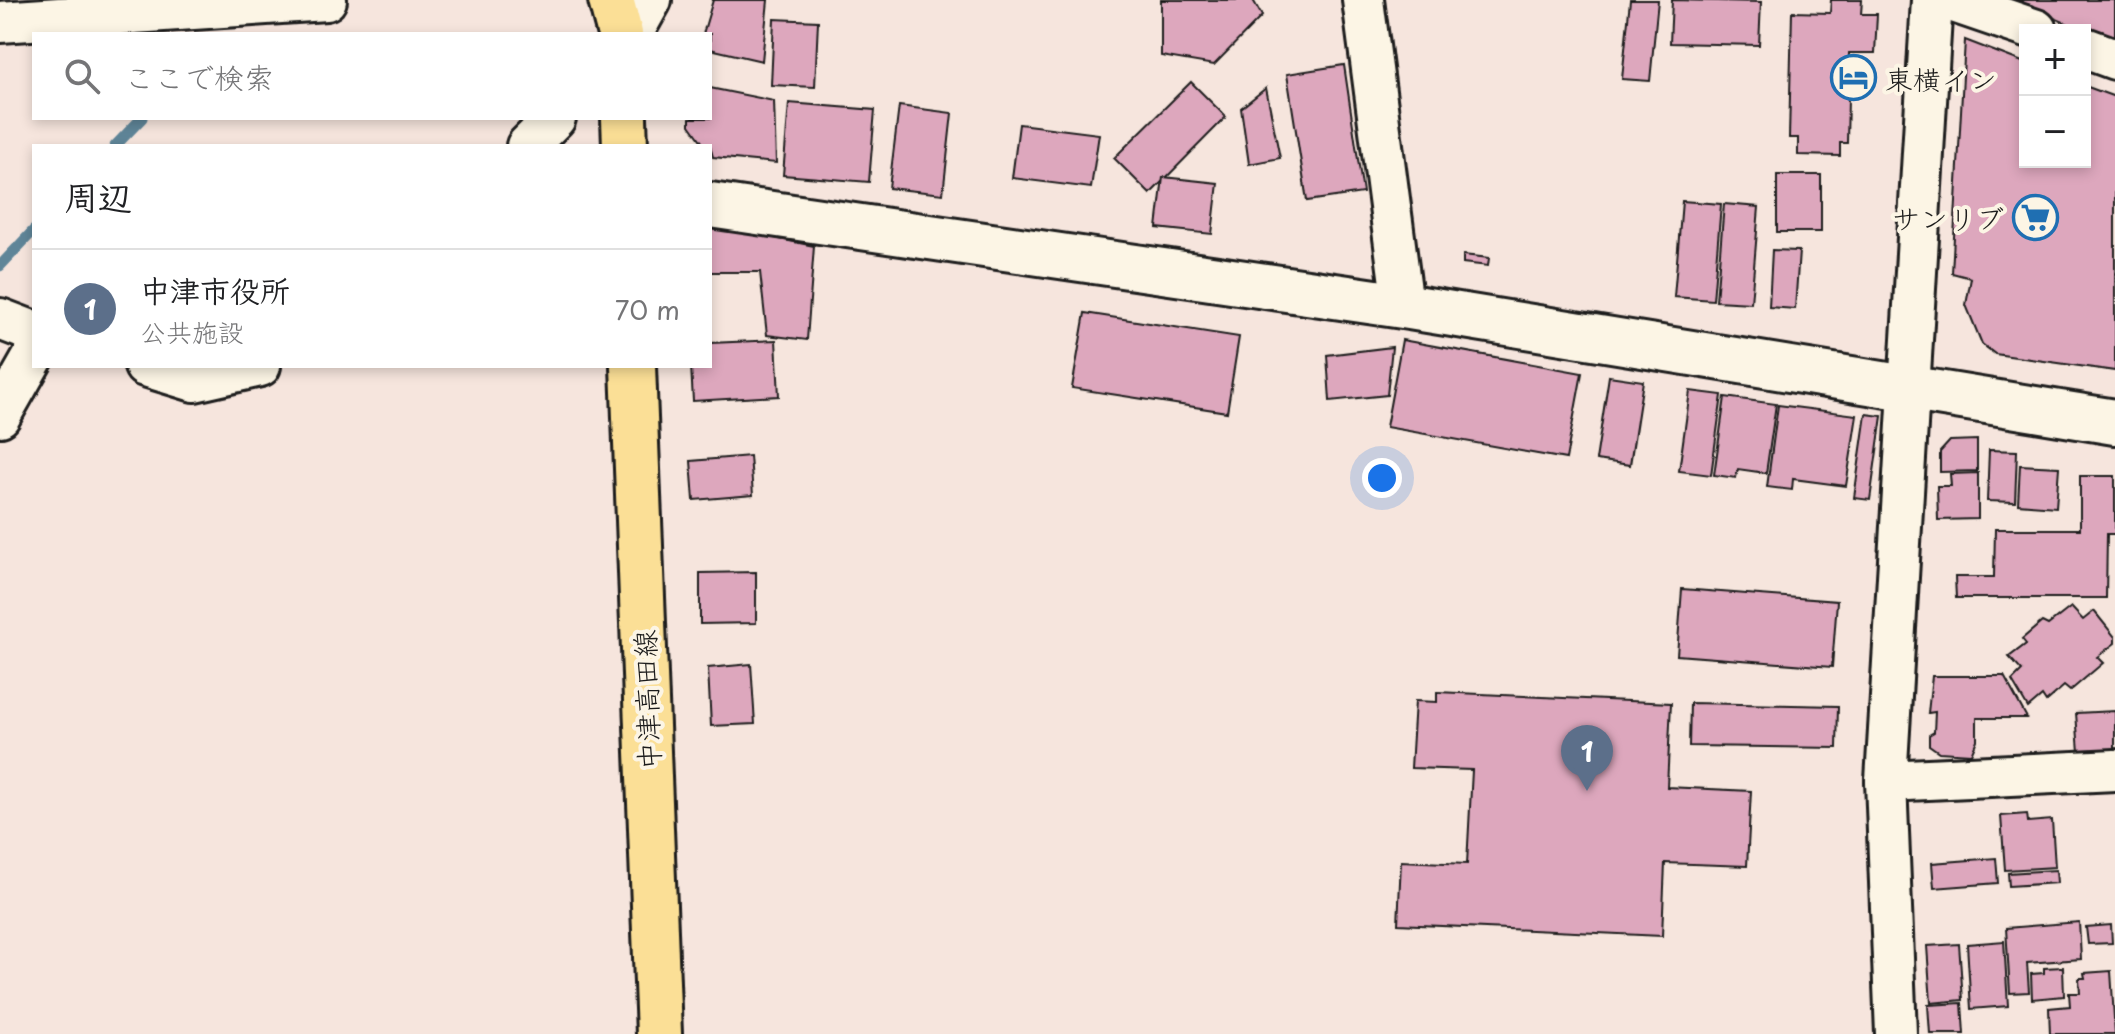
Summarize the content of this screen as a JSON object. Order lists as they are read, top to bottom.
{
  "streets": {
    "main road": ["中津高田線"]
  },
  "places": {
    "hotel": ["東横イン"],
    "supermarket": ["サンリブ"]
  },
  "page": {
    "map_buttons": ["+", "−"],
    "search": "ここで検索",
    "heading": "周辺",
    "list": [
      {
        "mark": "1",
        "name": "中津市役所",
        "note": "公共施設",
        "value": "70 m"
      }
    ],
    "pins": "1"
  }
}
